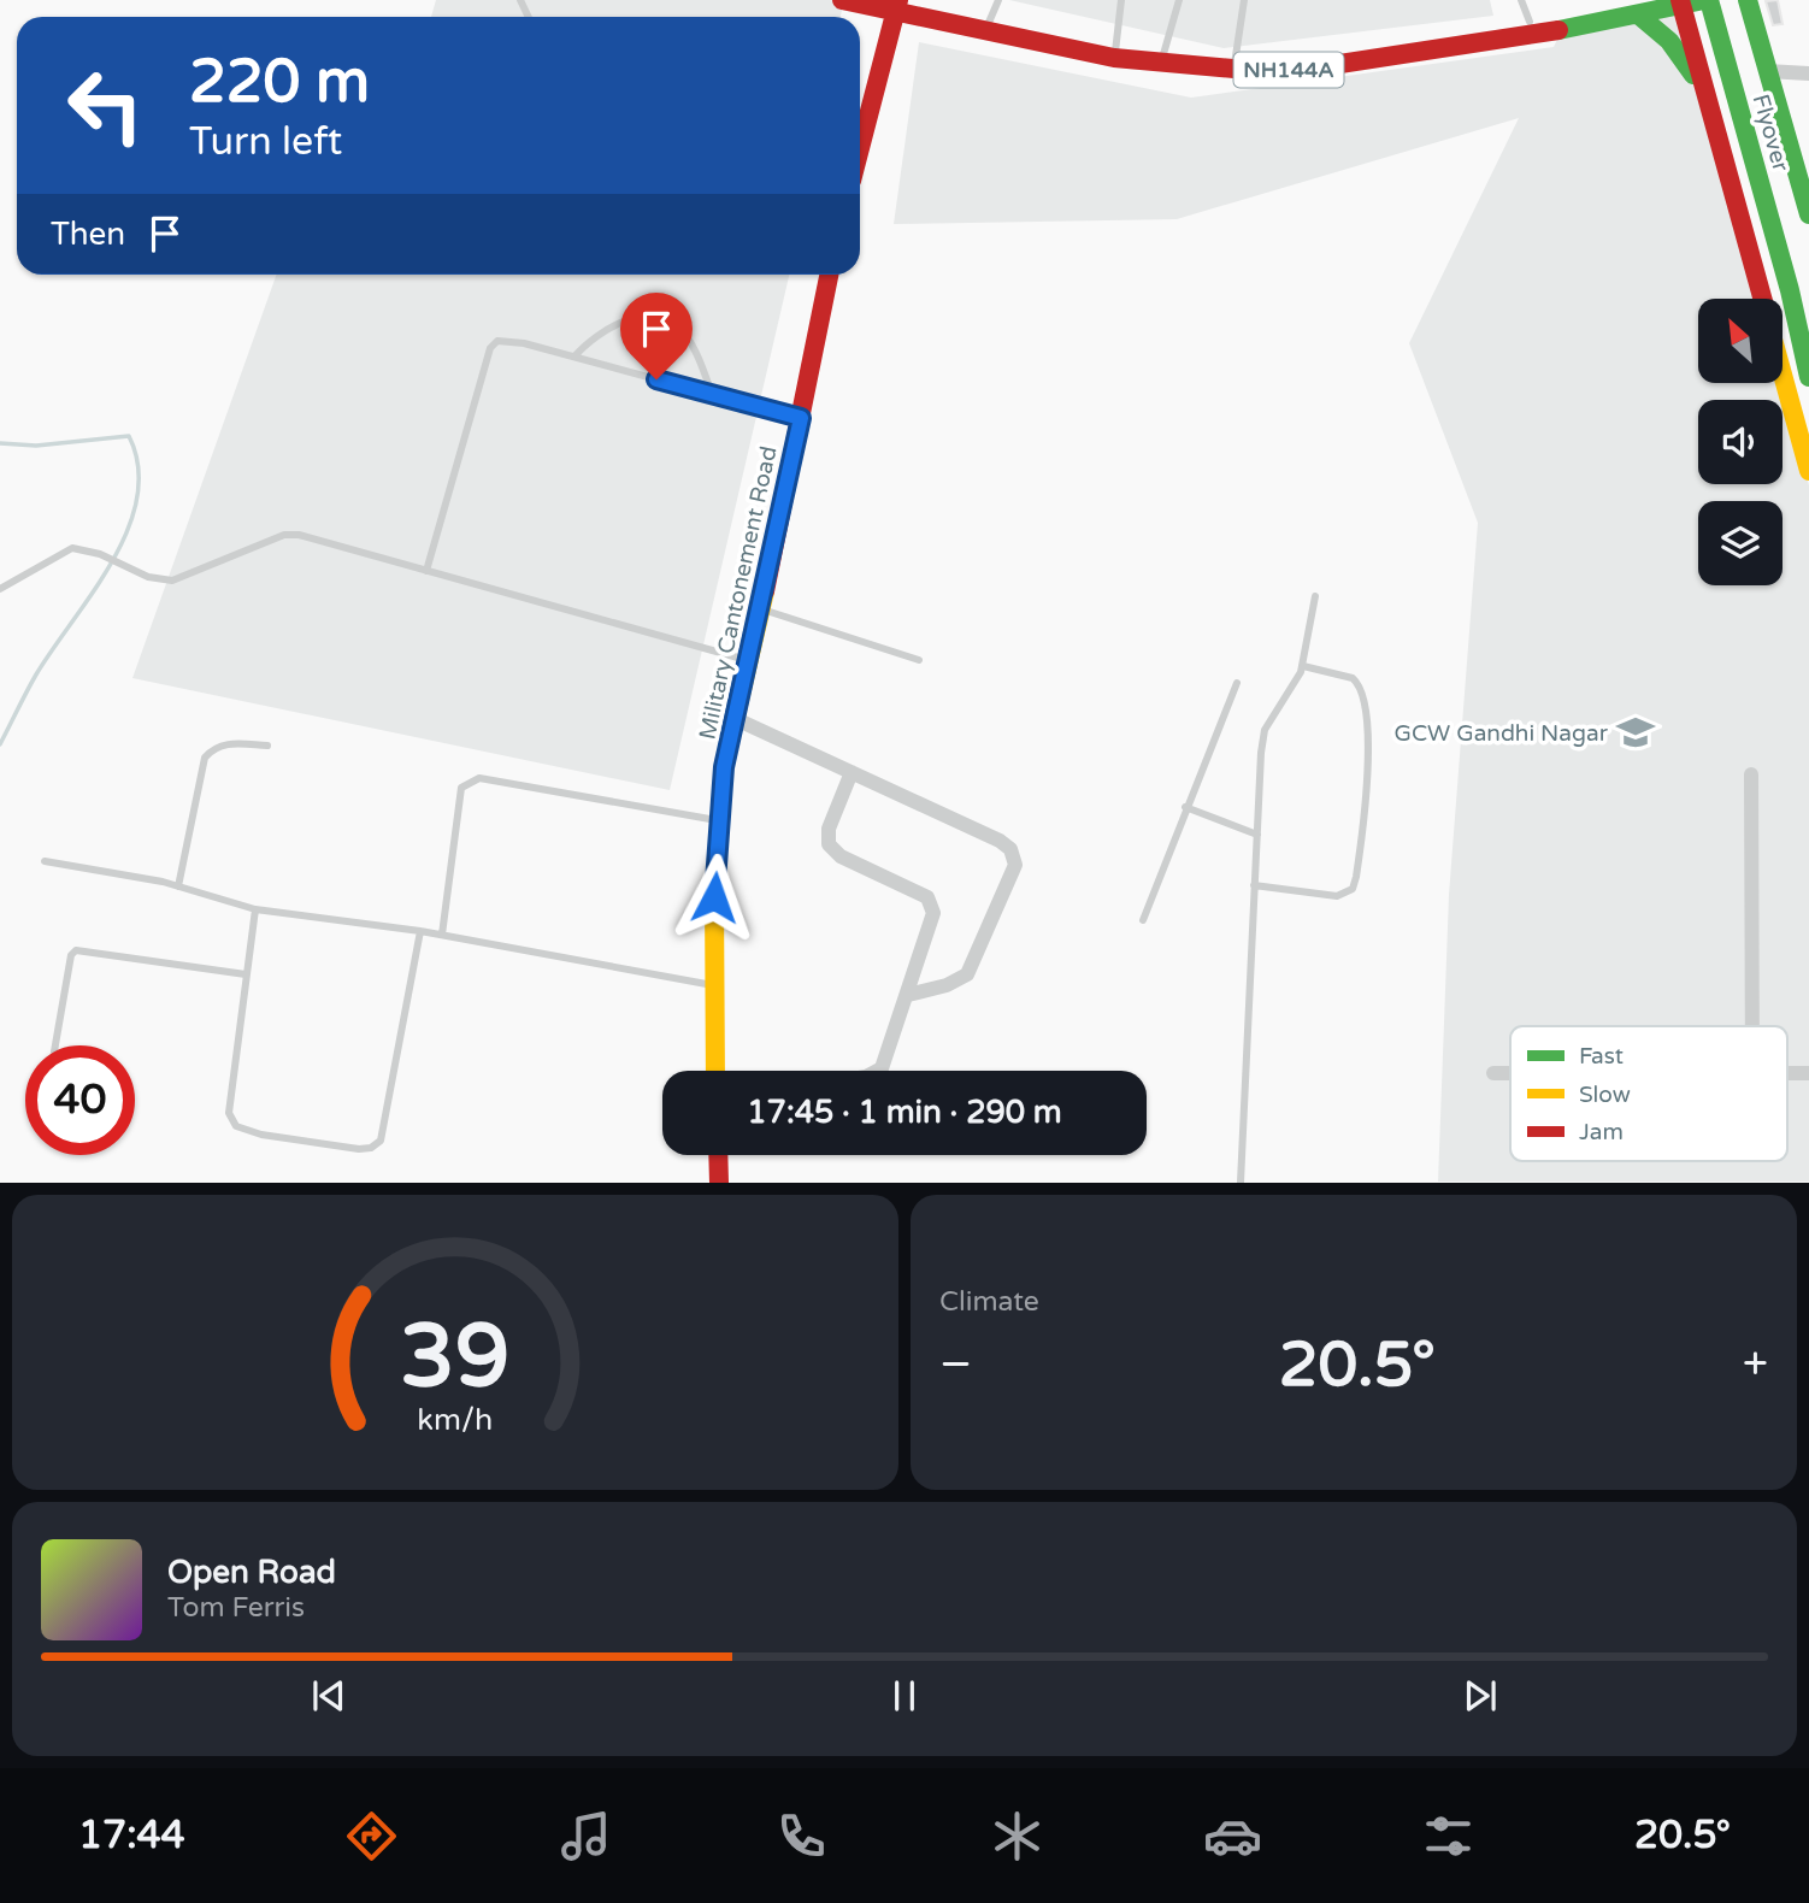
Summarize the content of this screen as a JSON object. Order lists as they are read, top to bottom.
{
  "streets": {
    "main road": ["NH144A", "Flyover", "Military Cantonement Road"]
  },
  "crossings": [
    ["NH144A", "Flyover"]
  ],
  "places": {
    "school or university": ["GCW Gandhi Nagar"]
  },
  "legend": ["Fast", "Slow", "Jam"],
  "north": "top left",
  "page": {
    "turn": ["220 m", "Turn left"],
    "then": "Then",
    "limit": "40",
    "trip": "17:45 · 1 min · 290 m",
    "tile": "Climate",
    "heat": ["−", "20.5°", "+"],
    "song": ["Open Road", "Tom Ferris"],
    "tabs": ["17:44", "20.5°"],
    "gauge": ["39", "km/h"]
  }
}
